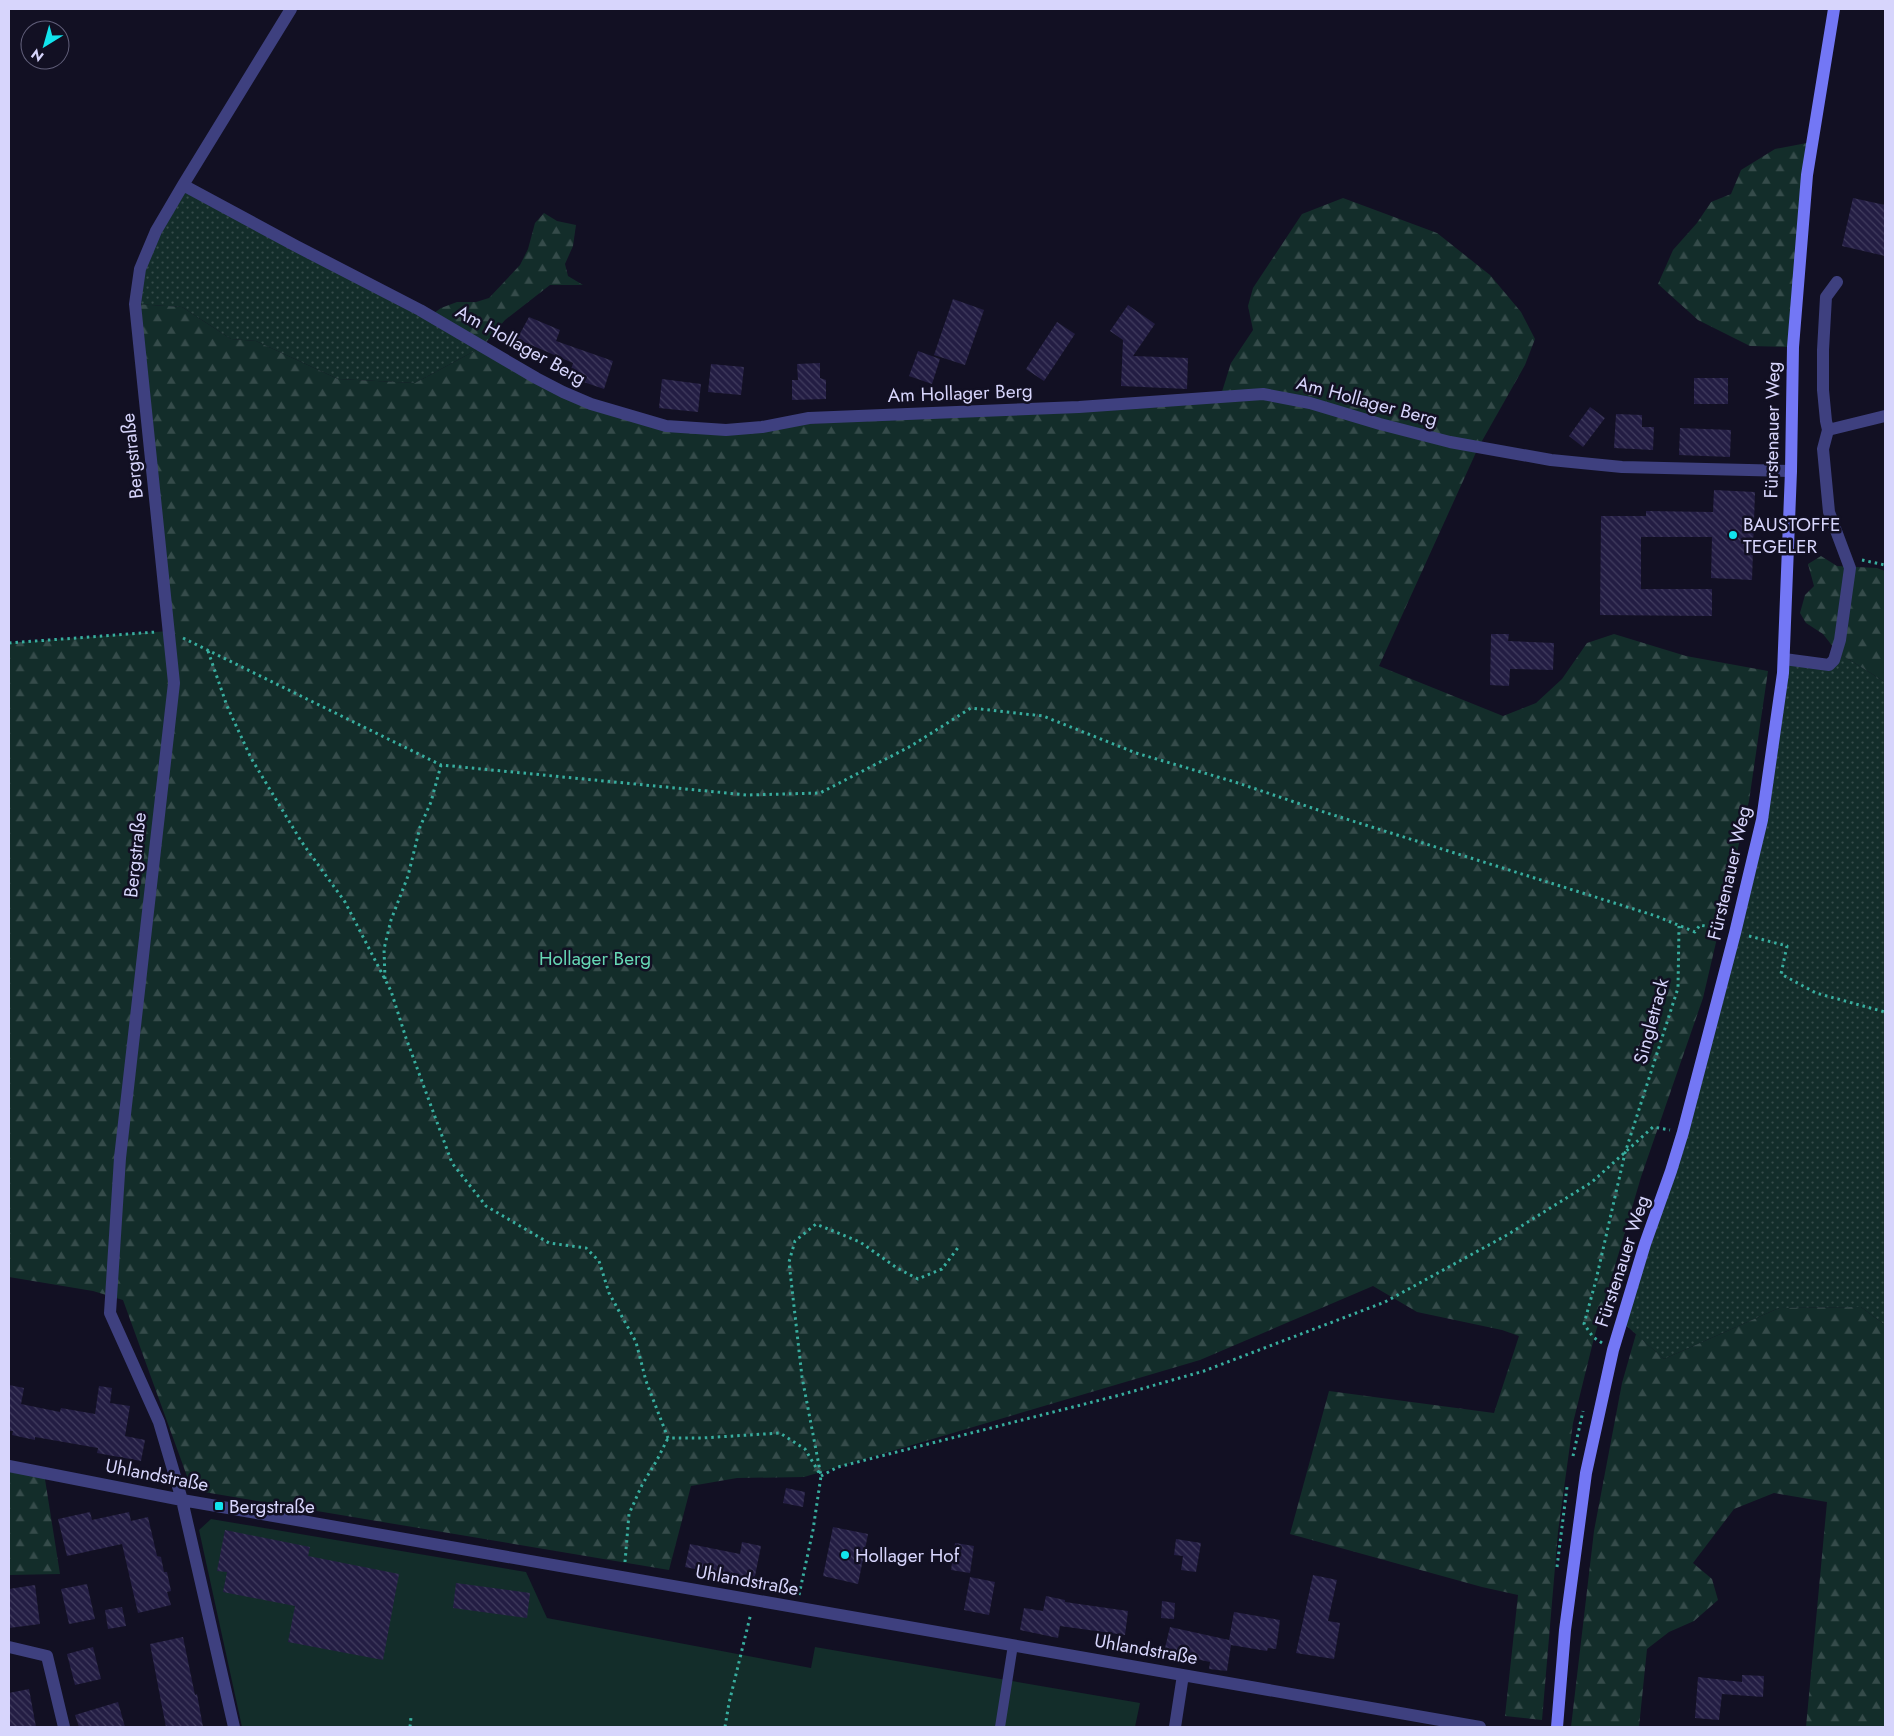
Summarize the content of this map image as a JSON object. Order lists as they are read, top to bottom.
{
  "streets": {
    "street": [
      "Am Hollager Berg",
      "Fürstenauer Weg",
      "Bergstraße",
      "Uhlandstraße"
    ],
    "path": ["Singletrack"]
  },
  "crossings": [
    ["Am Hollager Berg", "Fürstenauer Weg"],
    ["Am Hollager Berg", "Bergstraße"],
    ["Fürstenauer Weg", "Singletrack"],
    ["Bergstraße", "Uhlandstraße"]
  ],
  "parks": ["Hollager Berg"],
  "places": {
    "other": ["BAUSTOFFE TEGELER", "Hollager Hof"],
    "transit": ["Bergstraße"]
  },
  "north": "bottom left"
}
